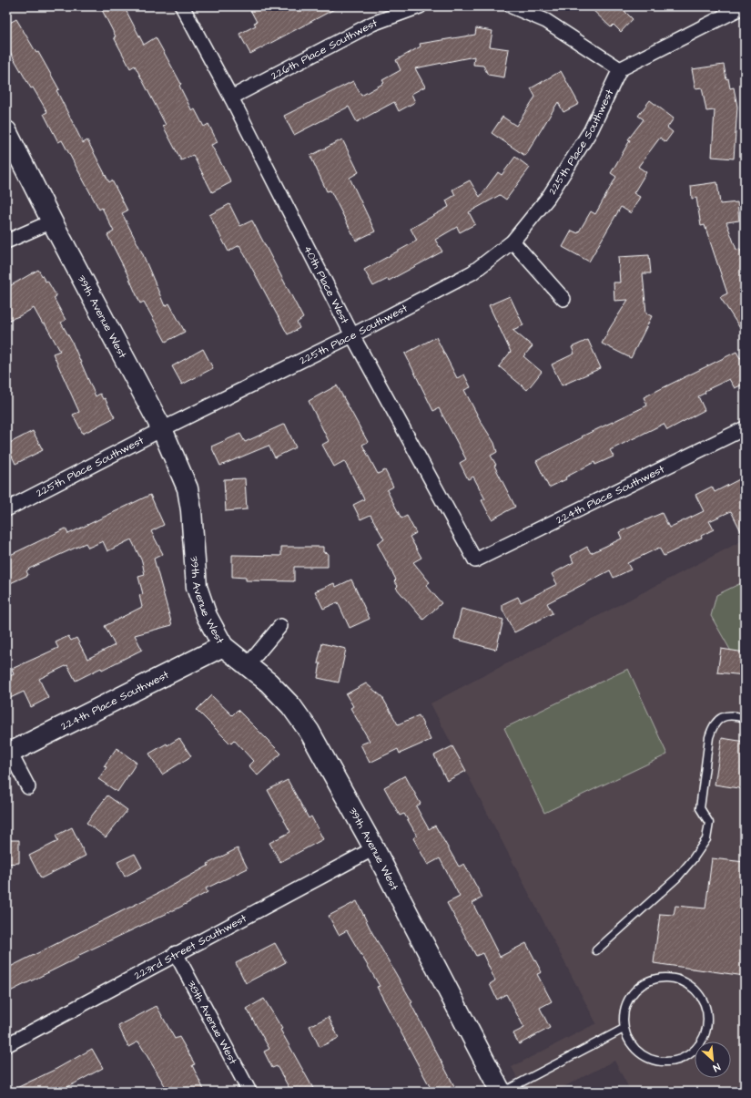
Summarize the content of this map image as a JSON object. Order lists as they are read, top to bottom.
{
  "streets": {
    "street": [
      "226th Place Southwest",
      "225th Place Southwest",
      "40th Place West",
      "39th Avenue West",
      "224th Place Southwest",
      "223rd Street Southwest",
      "38th Avenue West"
    ]
  },
  "crossings": [
    ["226th Place Southwest", "40th Place West"],
    ["225th Place Southwest", "40th Place West"],
    ["225th Place Southwest", "39th Avenue West"],
    ["40th Place West", "224th Place Southwest"],
    ["39th Avenue West", "224th Place Southwest"],
    ["39th Avenue West", "223rd Street Southwest"],
    ["223rd Street Southwest", "38th Avenue West"]
  ],
  "north": "bottom right"
}
